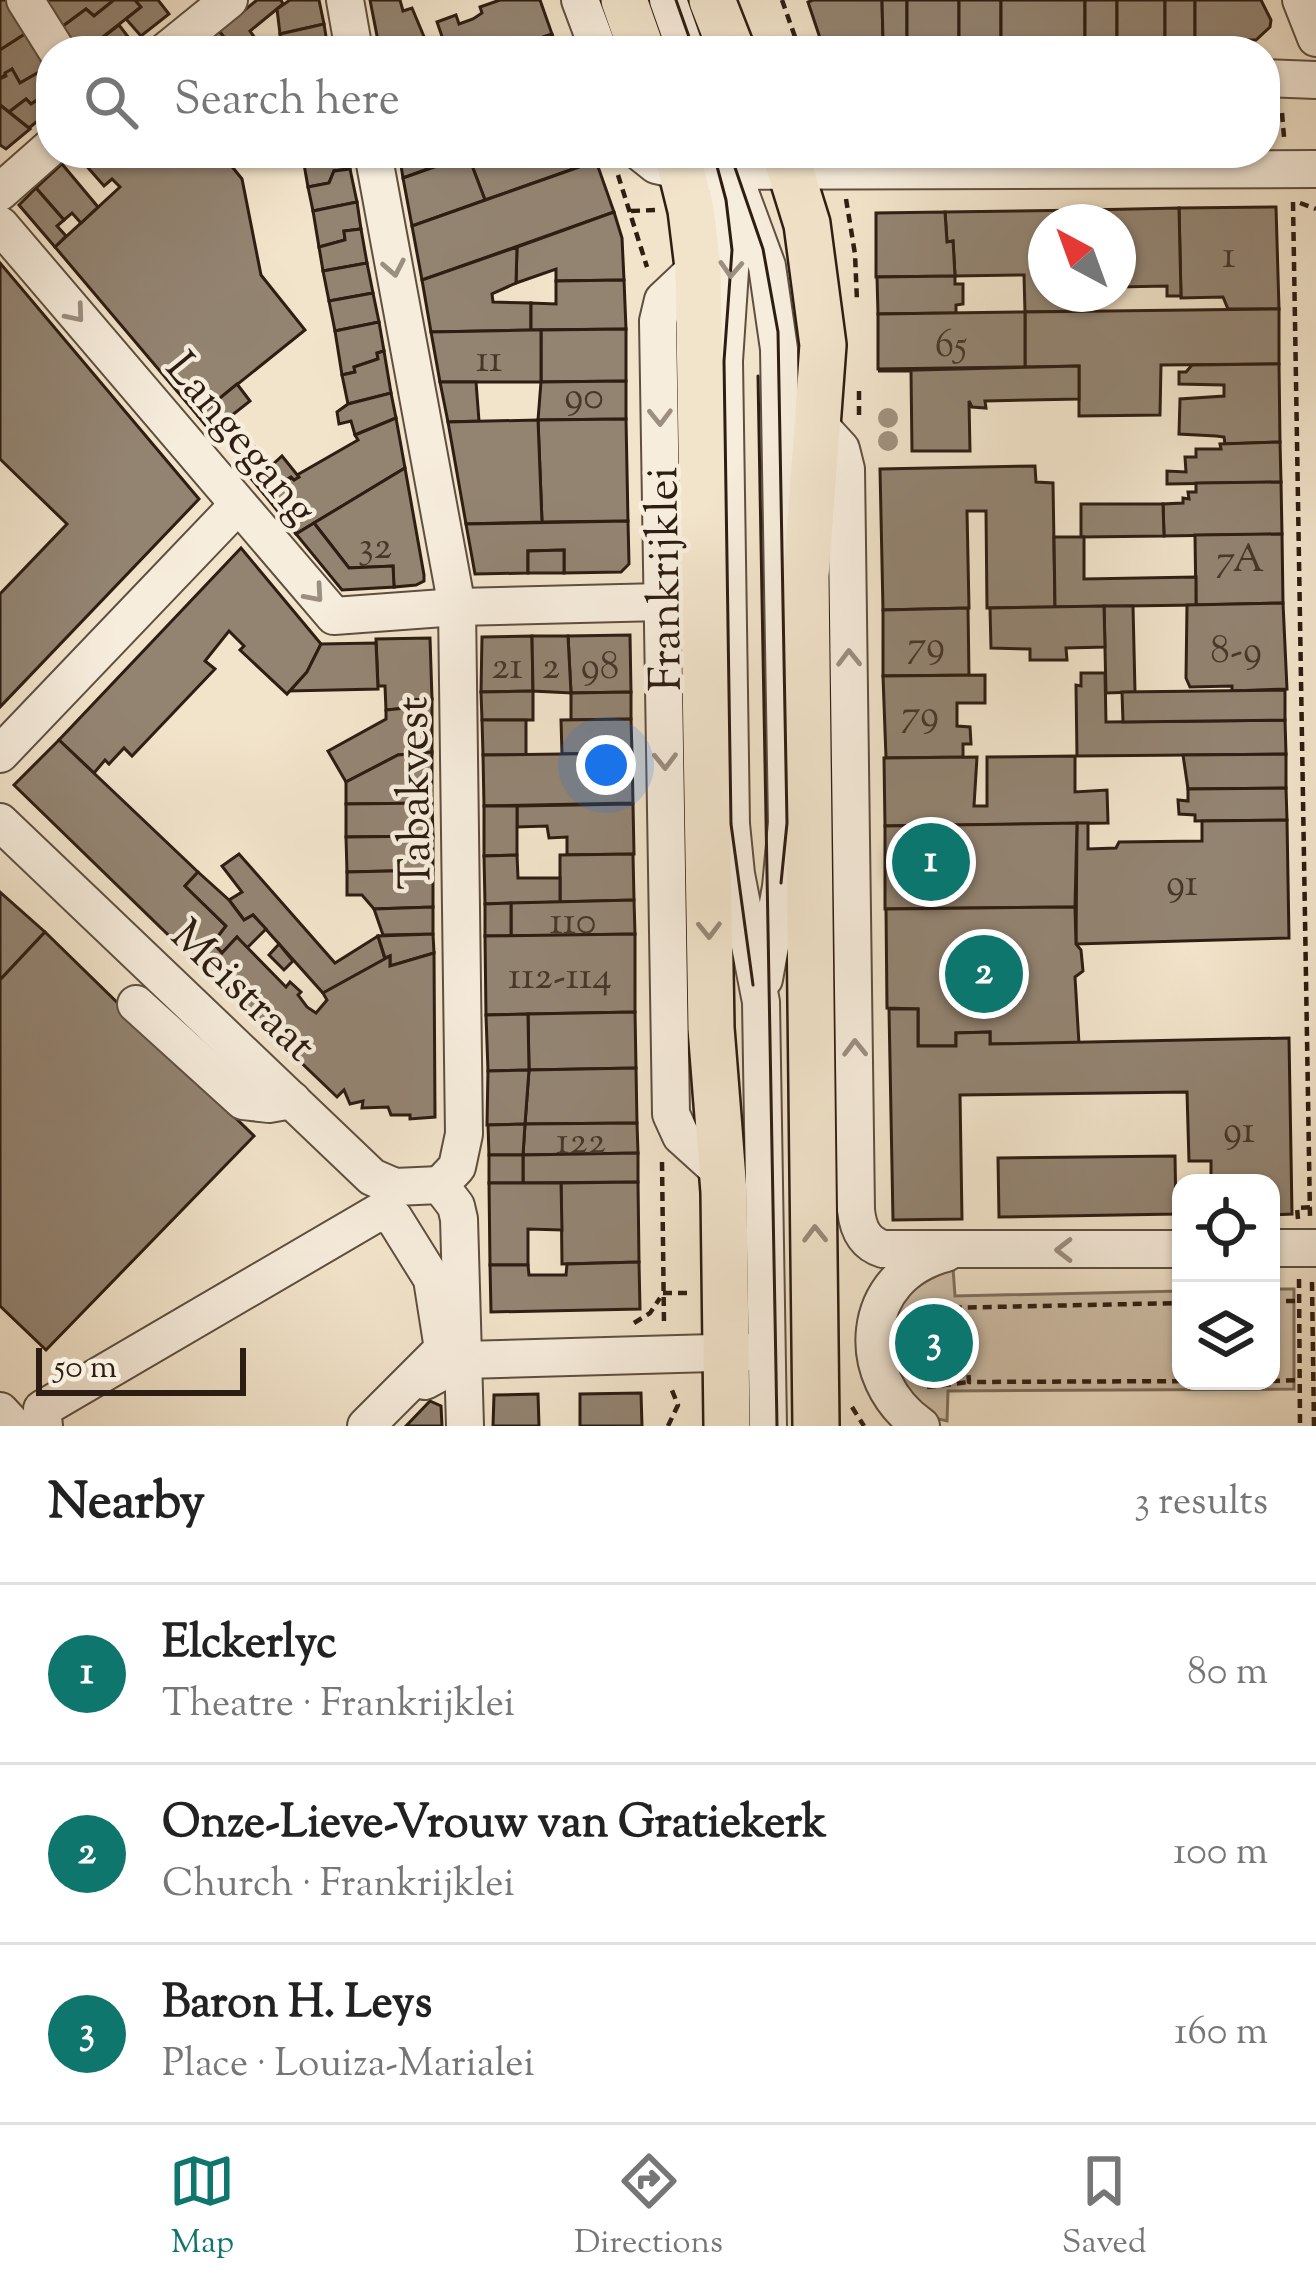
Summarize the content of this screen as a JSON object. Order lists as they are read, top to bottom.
{
  "streets": {
    "main road": ["Frankrijklei"],
    "street": ["Langegang", "Tabakvest", "Meistraat"]
  },
  "crossings": [
    ["Langegang", "Tabakvest"]
  ],
  "one_way": ["Langegang", "Tabakvest"],
  "house_numbers": [
    "1",
    "65",
    "11",
    "90",
    "32",
    "7A",
    "79",
    "8-9",
    "21",
    "2",
    "98",
    "79",
    "91",
    "110",
    "112-114",
    "91",
    "122"
  ],
  "scale_bar": "50 m",
  "north": "top left",
  "page": {
    "search": "Search here",
    "pins": ["1", "2", "3"],
    "scale": "50 m",
    "heading": ["Nearby", "3 results"],
    "list": [
      {
        "mark": "1",
        "name": "Elckerlyc",
        "note": "Theatre · Frankrijklei",
        "value": "80 m"
      },
      {
        "mark": "2",
        "name": "Onze-Lieve-Vrouw van Gratiekerk",
        "note": "Church · Frankrijklei",
        "value": "100 m"
      },
      {
        "mark": "3",
        "name": "Baron H. Leys",
        "note": "Place · Louiza-Marialei",
        "value": "160 m"
      }
    ],
    "nav": ["Map", "Directions", "Saved"]
  }
}
